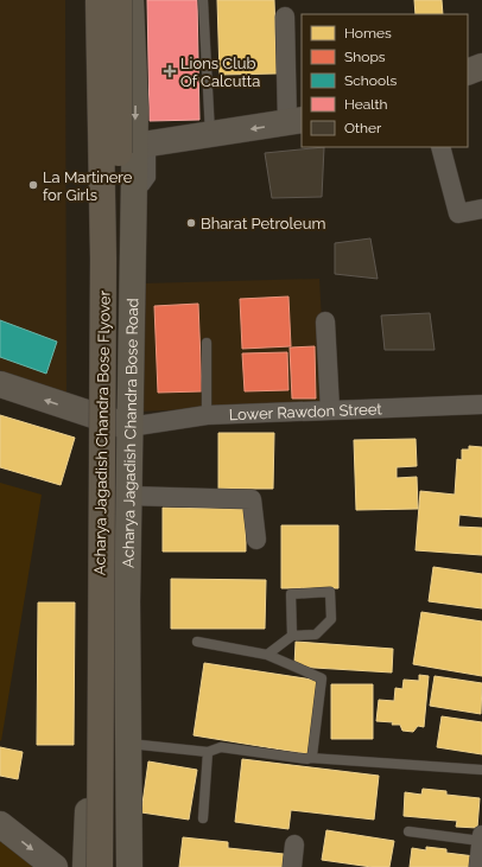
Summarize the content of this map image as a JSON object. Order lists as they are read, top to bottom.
{
  "streets": {
    "highway": ["Acharya Jagadish Chandra Bose Flyover"],
    "main road": ["Acharya Jagadish Chandra Bose Road"],
    "street": ["Lower Rawdon Street"]
  },
  "crossings": [
    ["Lower Rawdon Street", "Acharya Jagadish Chandra Bose Road"]
  ],
  "places": {
    "health": ["Lions Club Of Calcutta"],
    "other": ["La Martinere for Girls", "Bharat Petroleum"]
  },
  "legend": [
    "Homes",
    "Shops",
    "Schools",
    "Health",
    "Other"
  ]
}
